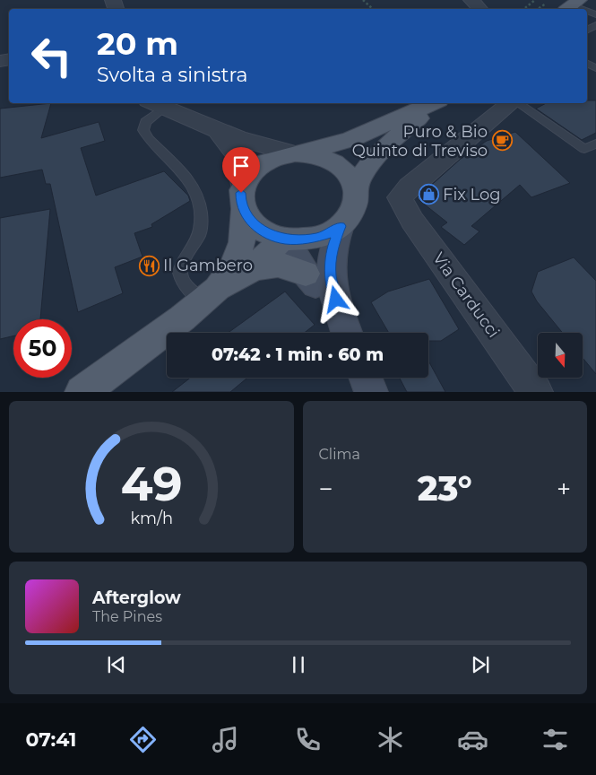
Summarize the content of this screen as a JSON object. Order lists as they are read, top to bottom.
{
  "streets": {
    "street": ["Via Carducci"]
  },
  "places": {
    "cafe": ["Puro & Bio Quinto di Treviso"],
    "shop": ["Fix Log"],
    "restaurant": ["Il Gambero"]
  },
  "north": "bottom",
  "page": {
    "turn": ["20 m", "Svolta a sinistra"],
    "limit": "50",
    "trip": "07:42 · 1 min · 60 m",
    "tile": "Clima",
    "heat": ["−", "23°", "+"],
    "song": ["Afterglow", "The Pines"],
    "tabs": "07:41",
    "gauge": ["49", "km/h"]
  }
}
